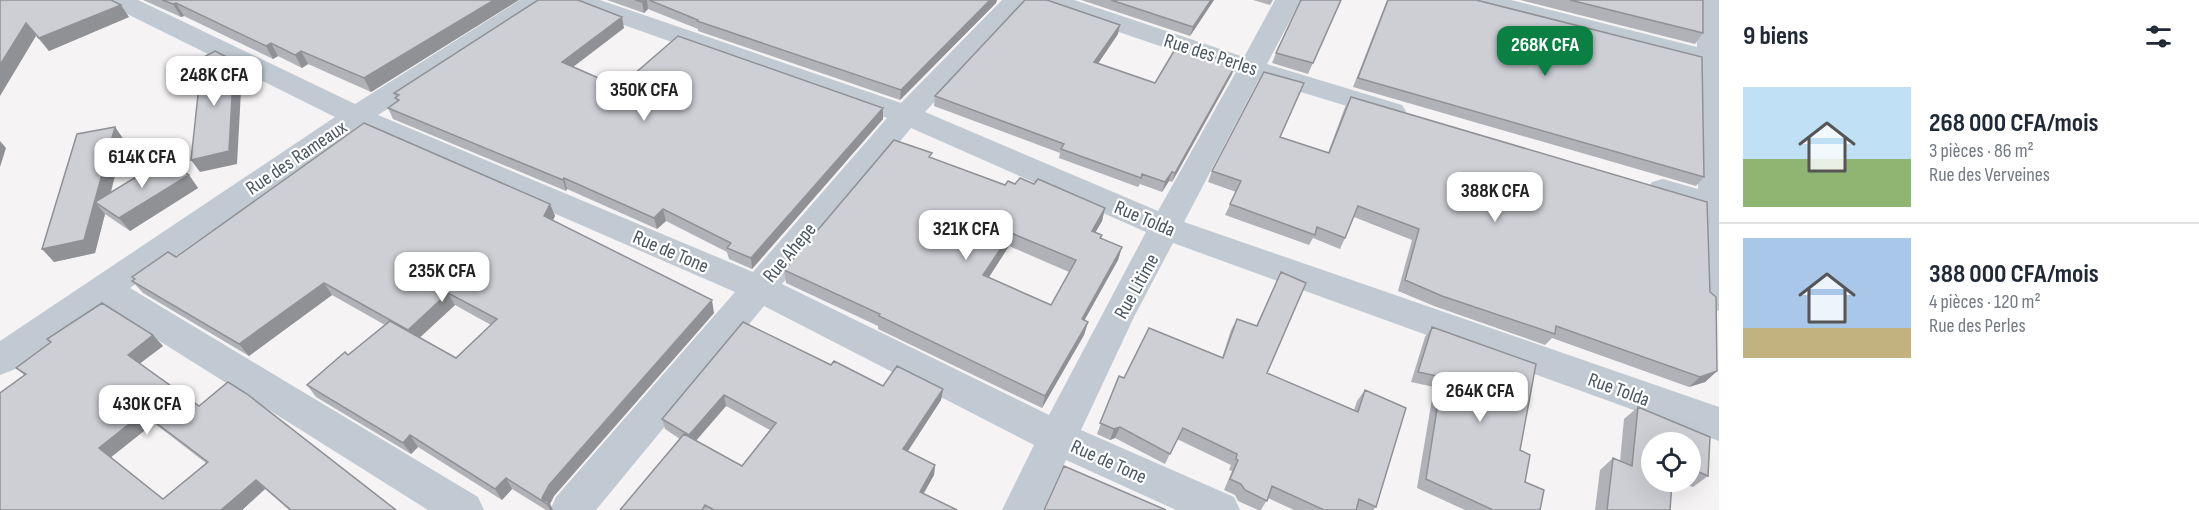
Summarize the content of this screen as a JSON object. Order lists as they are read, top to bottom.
{
  "streets": {
    "street": [
      "Rue des Perles",
      "Rue des Rameaux",
      "Rue Tolda",
      "Rue de Tone",
      "Rue Ahepe",
      "Rue Litime"
    ]
  },
  "crossings": [
    ["Rue des Perles", "Rue Litime"],
    ["Rue des Rameaux", "Rue de Tone"],
    ["Rue Tolda", "Rue Ahepe"],
    ["Rue Tolda", "Rue Litime"],
    ["Rue de Tone", "Rue Ahepe"],
    ["Rue de Tone", "Rue Litime"]
  ],
  "page": {
    "heading": "9 biens",
    "price": [
      "268K CFA",
      "248K CFA",
      "350K CFA",
      "614K CFA",
      "388K CFA",
      "321K CFA",
      "235K CFA",
      "264K CFA",
      "430K CFA"
    ],
    "list": [
      {
        "name": "268 000 CFA/mois",
        "note": "3 pièces · 86 m² · Rue des Verveines"
      },
      {
        "name": "388 000 CFA/mois",
        "note": "4 pièces · 120 m² · Rue des Perles"
      }
    ]
  }
}
